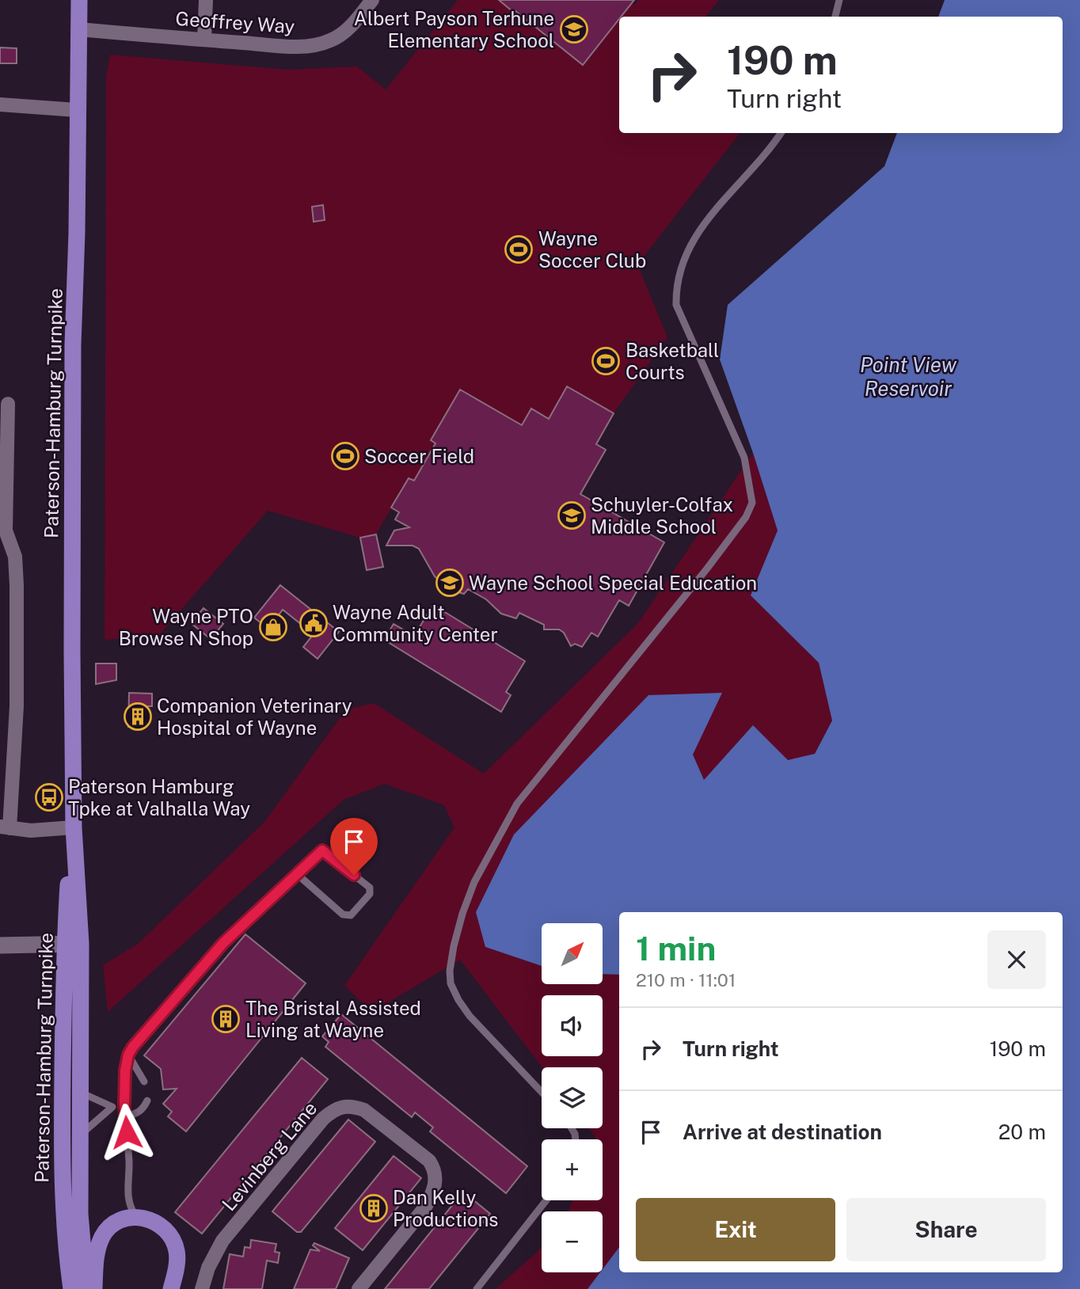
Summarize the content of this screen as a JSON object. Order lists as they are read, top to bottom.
{
  "streets": {
    "main road": ["Paterson-Hamburg Turnpike"],
    "street": ["Geoffrey Way", "Levinberg Lane"]
  },
  "crossings": [
    ["Geoffrey Way", "Paterson-Hamburg Turnpike"]
  ],
  "water": ["Point View Reservoir"],
  "places": {
    "school or university": ["Albert Payson Terhune Elementary School", "Schuyler-Colfax Middle School", "Wayne School Special Education"],
    "sports": ["Wayne Soccer Club", "Basketball Courts", "Soccer Field"],
    "public building": ["Wayne Adult Community Center"],
    "shop": ["Wayne PTO Browse N Shop"],
    "building": ["Companion Veterinary Hospital of Wayne", "The Bristal Assisted Living at Wayne", "Dan Kelly Productions"],
    "bus stop": ["Paterson Hamburg Tpke at Valhalla Way"]
  },
  "north": "top right",
  "page": {
    "turn": ["190 m", "Turn right"],
    "heading": ["1 min", "210 m · 11:01"],
    "map_buttons": ["+", "−"],
    "list": [
      {
        "name": "Turn right",
        "value": "190 m"
      },
      {
        "name": "Arrive at destination",
        "value": "20 m"
      }
    ],
    "buttons": ["Exit", "Share"]
  }
}
